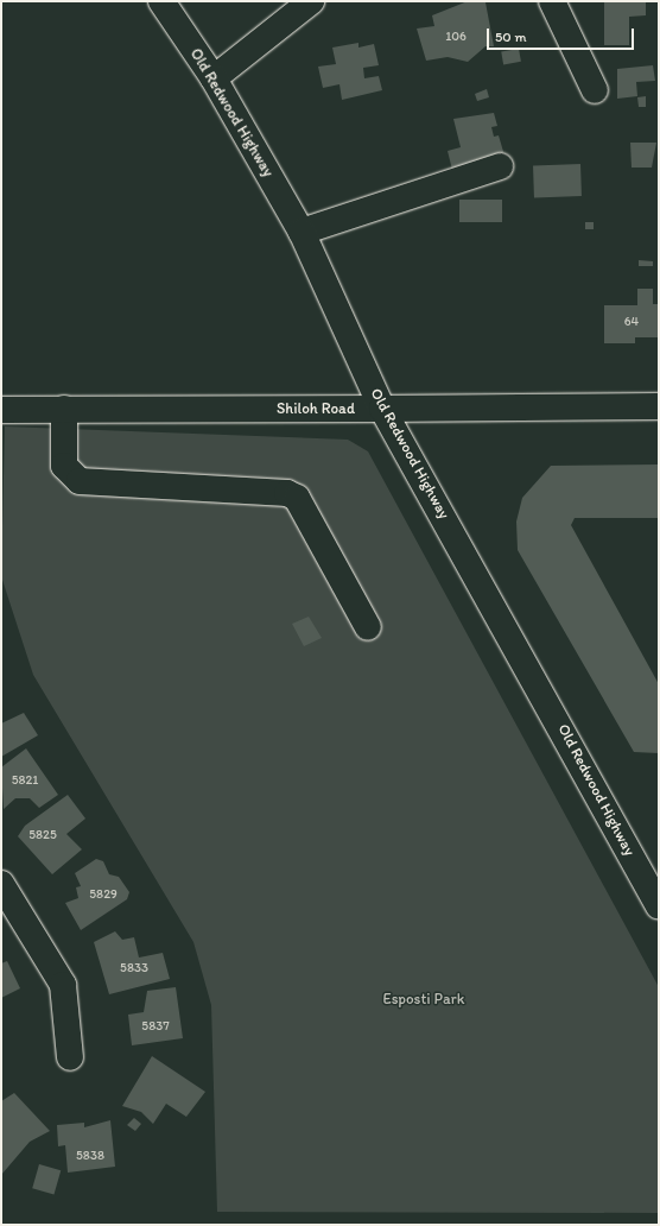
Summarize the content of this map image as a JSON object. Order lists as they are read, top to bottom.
{
  "streets": {
    "main road": ["Old Redwood Highway", "Shiloh Road"]
  },
  "crossings": [
    ["Old Redwood Highway", "Shiloh Road"]
  ],
  "parks": ["Esposti Park"],
  "house_numbers": [
    "106",
    "64",
    "5821",
    "5825",
    "5829",
    "5833",
    "5837",
    "5838"
  ],
  "scale_bar": "50 m"
}
